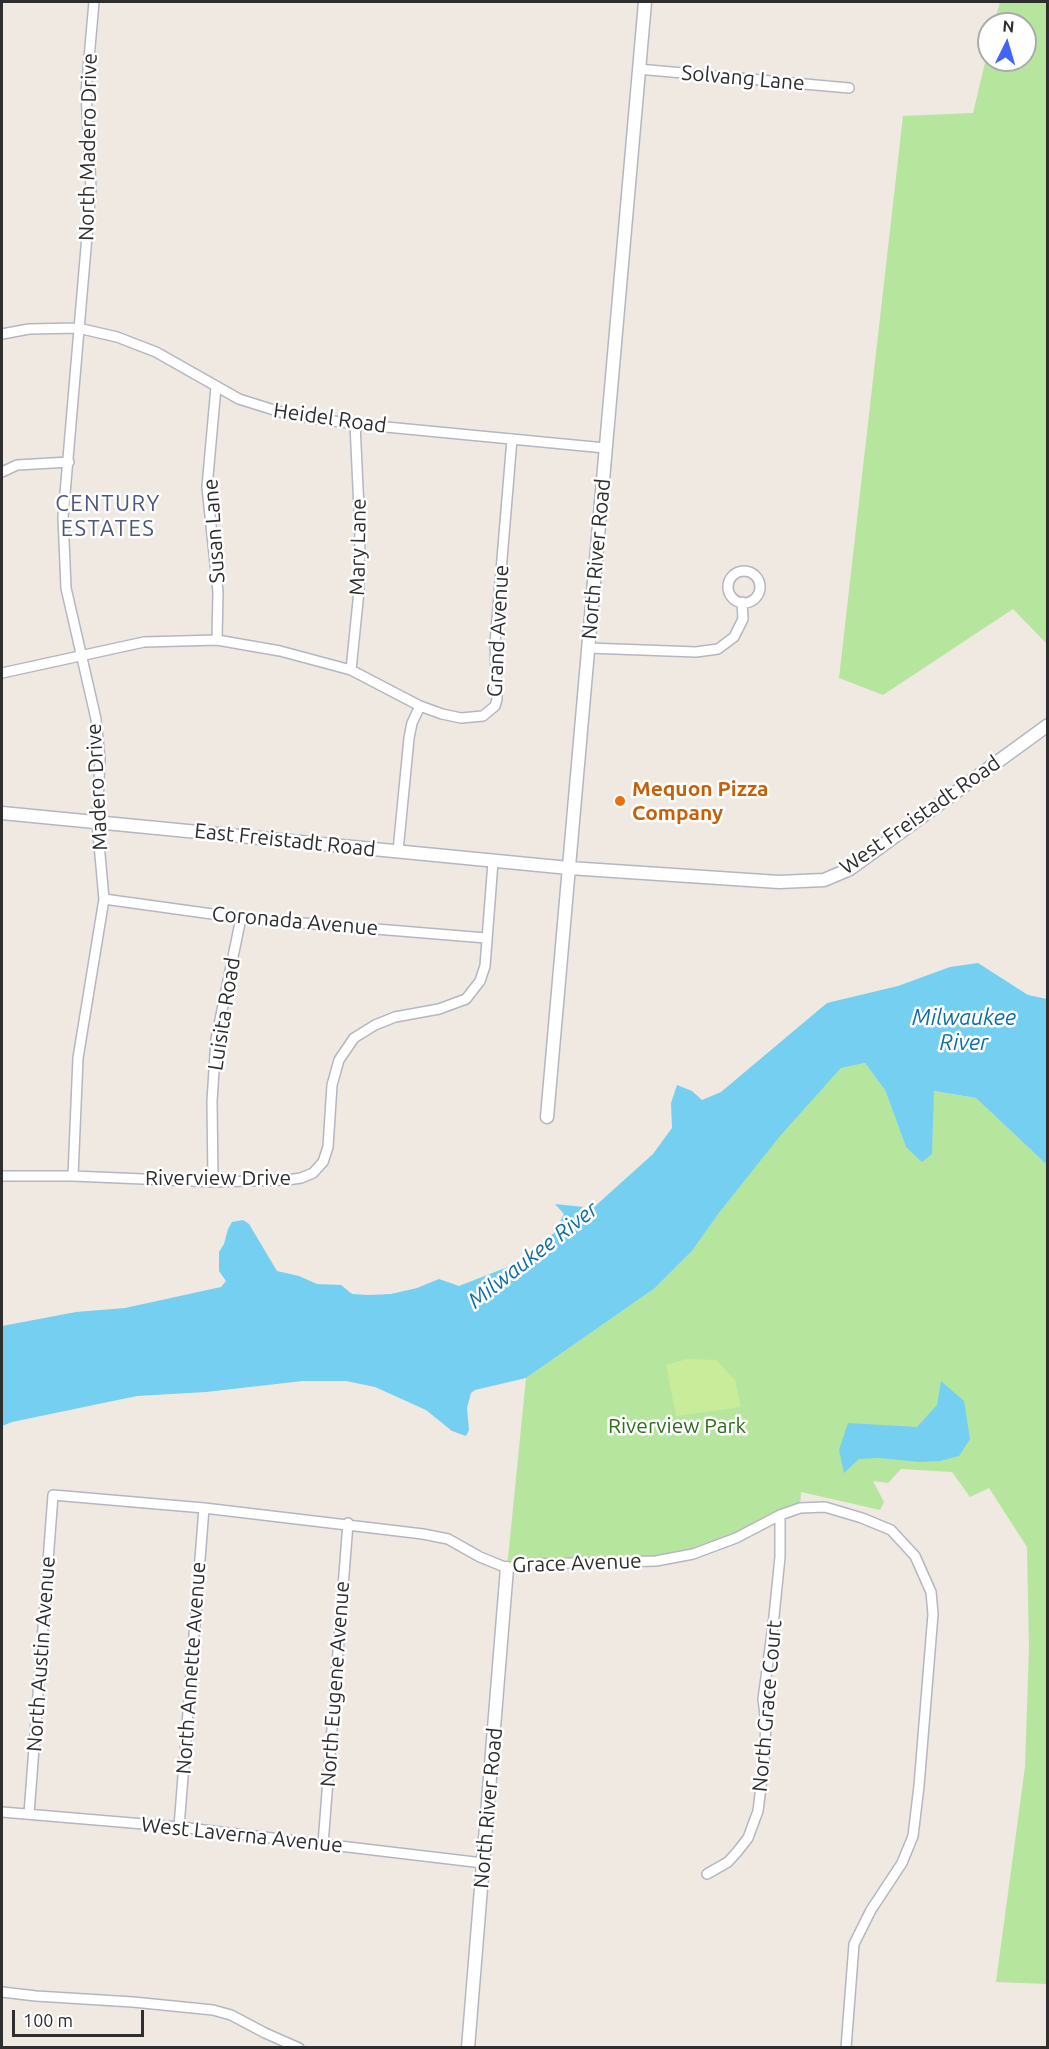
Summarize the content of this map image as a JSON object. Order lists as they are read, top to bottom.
{
  "streets": {
    "street": [
      "Solvang Lane",
      "North Madero Drive",
      "Heidel Road",
      "Susan Lane",
      "Mary Lane",
      "North River Road",
      "Grand Avenue",
      "Madero Drive",
      "West Freistadt Road",
      "East Freistadt Road",
      "Coronada Avenue",
      "Luisita Road",
      "Riverview Drive",
      "Grace Avenue",
      "North Austin Avenue",
      "North Annette Avenue",
      "North Eugene Avenue",
      "North Grace Court",
      "West Laverna Avenue"
    ]
  },
  "crossings": [
    ["Solvang Lane", "North River Road"],
    ["North Madero Drive", "Heidel Road"],
    ["North Madero Drive", "Madero Drive"],
    ["Heidel Road", "Susan Lane"],
    ["Heidel Road", "Mary Lane"],
    ["Heidel Road", "North River Road"],
    ["Heidel Road", "Grand Avenue"],
    ["Heidel Road", "Madero Drive"],
    ["Susan Lane", "Grand Avenue"],
    ["Mary Lane", "Grand Avenue"],
    ["North River Road", "West Freistadt Road"],
    ["North River Road", "East Freistadt Road"],
    ["North River Road", "Grace Avenue"],
    ["North River Road", "West Laverna Avenue"],
    ["Grand Avenue", "Madero Drive"],
    ["Madero Drive", "East Freistadt Road"],
    ["Madero Drive", "Coronada Avenue"],
    ["Madero Drive", "Riverview Drive"],
    ["West Freistadt Road", "East Freistadt Road"],
    ["East Freistadt Road", "Riverview Drive"],
    ["Coronada Avenue", "Luisita Road"],
    ["Coronada Avenue", "Riverview Drive"],
    ["Luisita Road", "Riverview Drive"],
    ["Grace Avenue", "North Austin Avenue"],
    ["Grace Avenue", "North Annette Avenue"],
    ["Grace Avenue", "North Eugene Avenue"],
    ["Grace Avenue", "North Grace Court"],
    ["North Austin Avenue", "West Laverna Avenue"],
    ["North Annette Avenue", "West Laverna Avenue"],
    ["North Eugene Avenue", "West Laverna Avenue"]
  ],
  "districts": ["CENTURY ESTATES"],
  "water": ["Milwaukee River"],
  "parks": ["Riverview Park"],
  "places": ["Mequon Pizza Company"],
  "scale_bar": "100 m",
  "north": "top"
}
